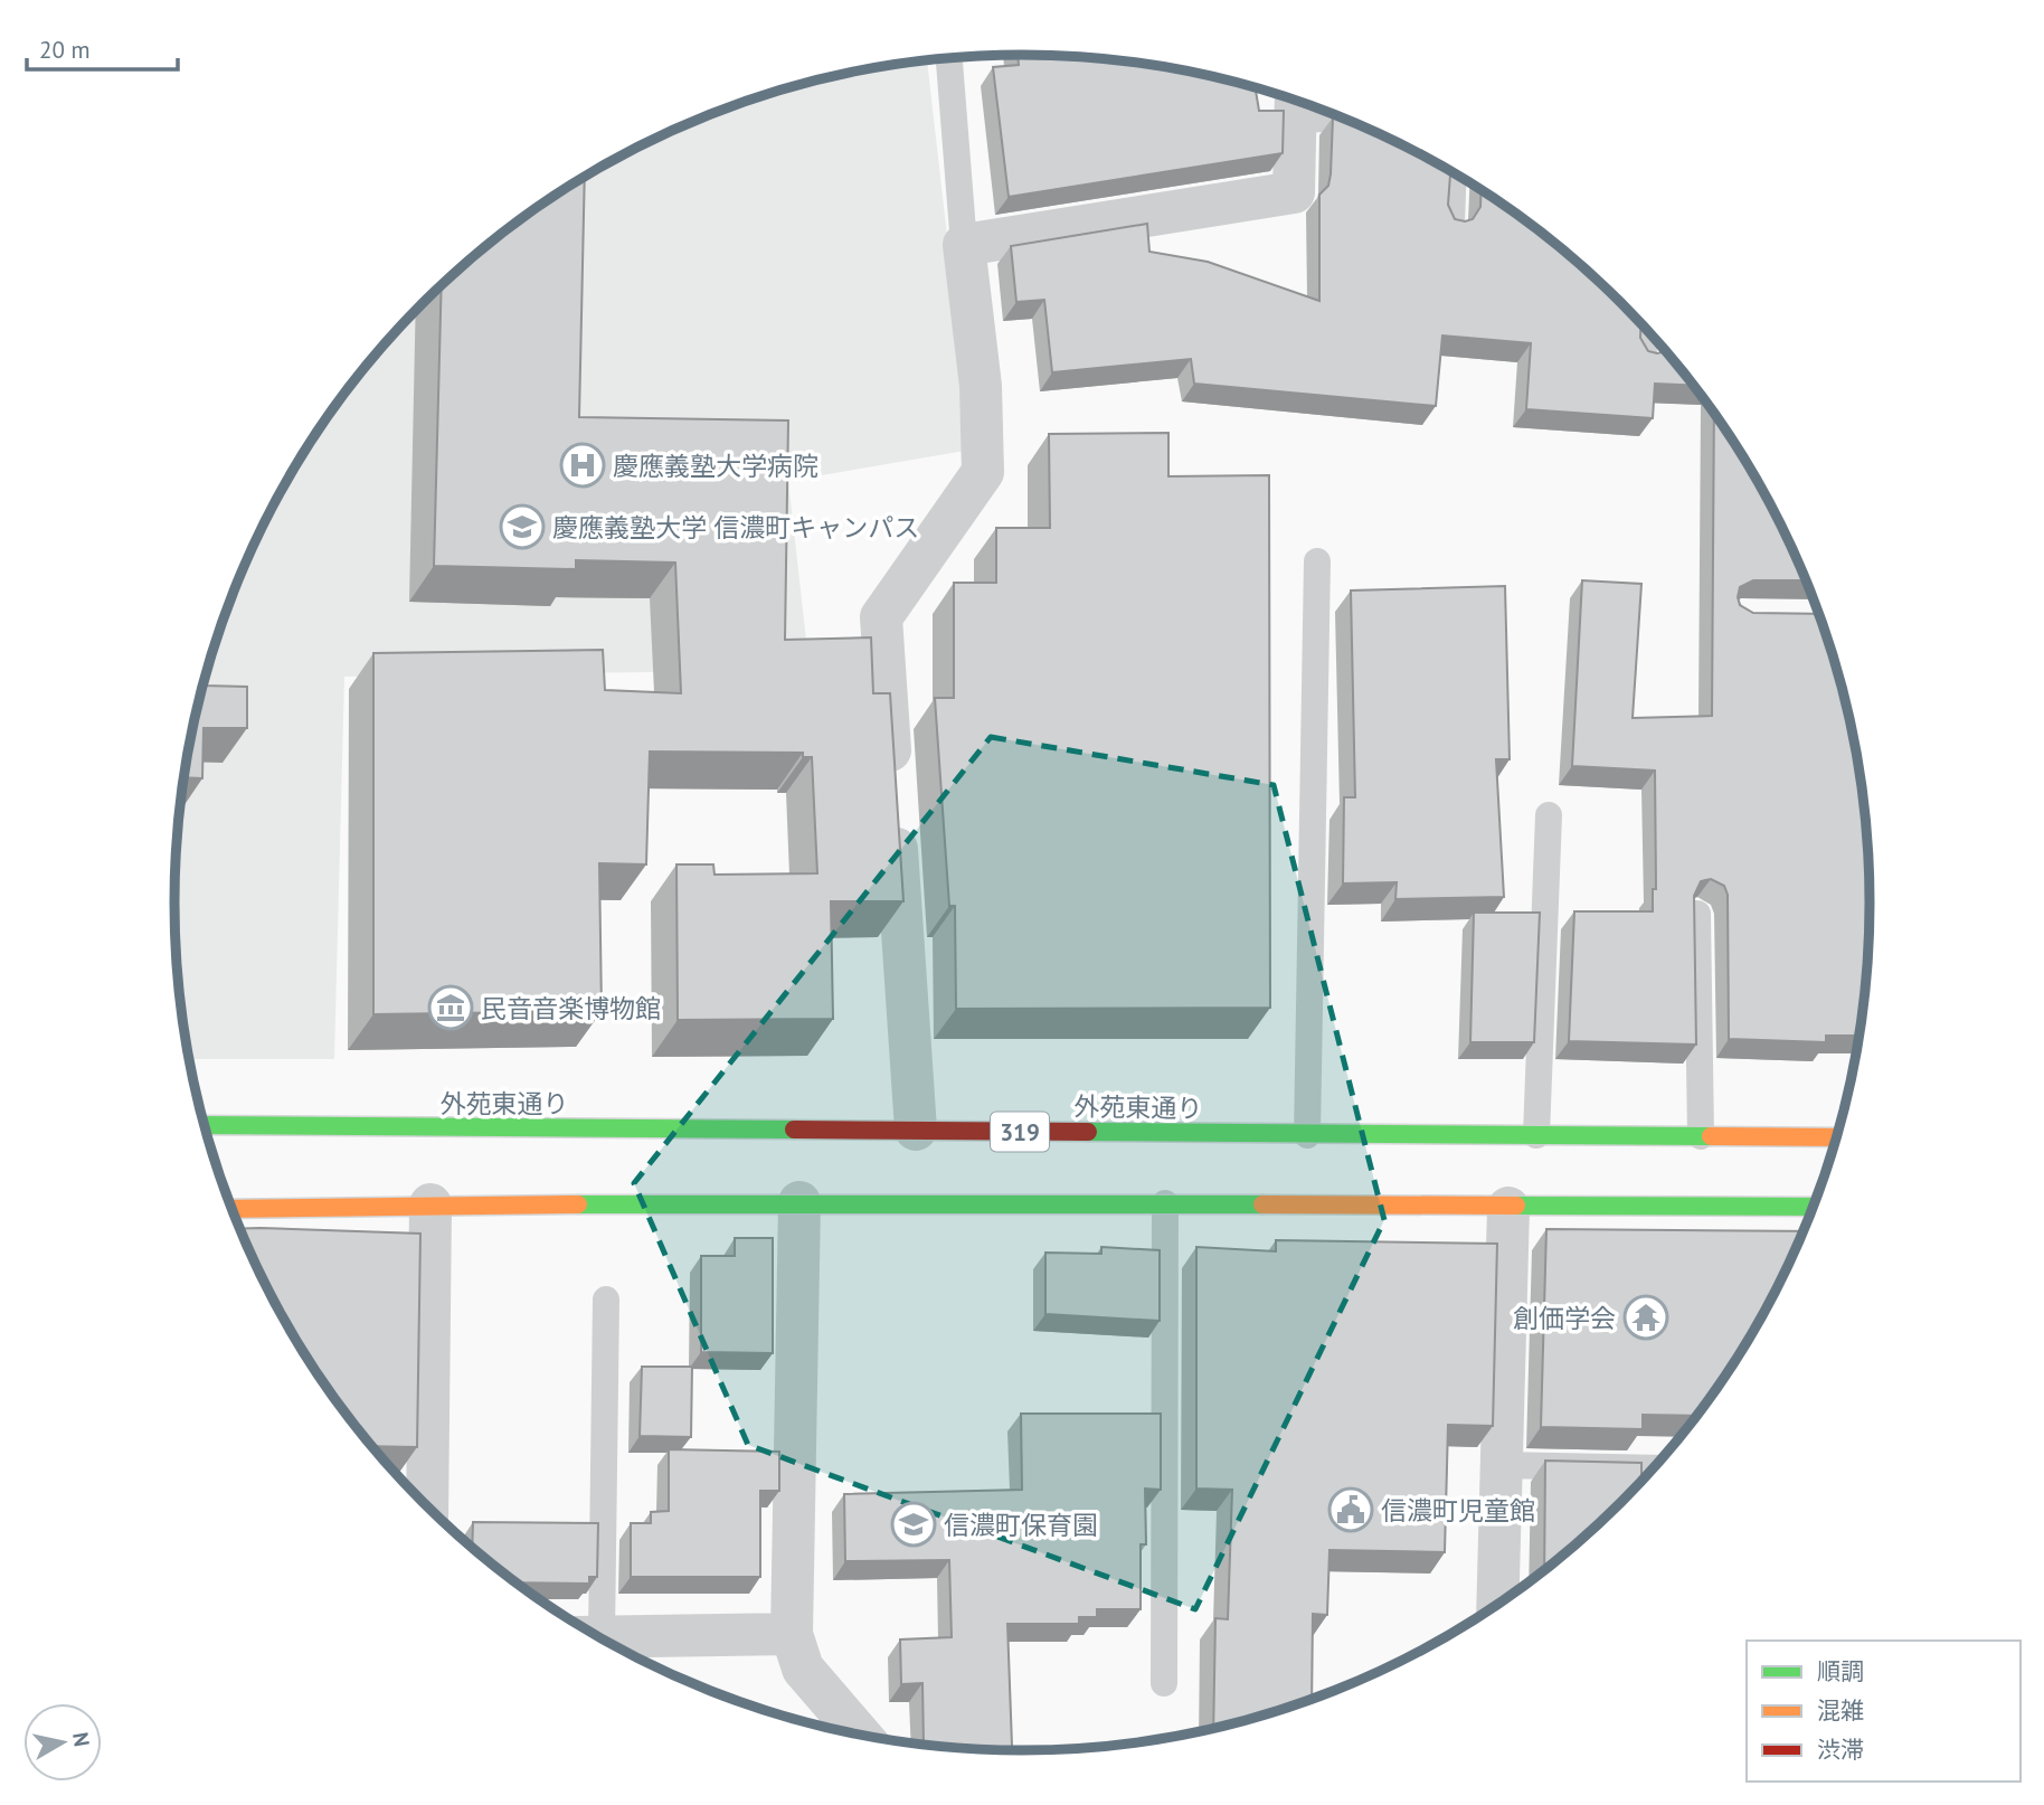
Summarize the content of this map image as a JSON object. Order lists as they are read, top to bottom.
{
  "streets": {
    "main road": ["外苑東通り", "319"]
  },
  "places": {
    "hospital": ["慶應義塾大学病院"],
    "school or university": ["慶應義塾大学 信濃町キャンパス", "信濃町保育園"],
    "museum": ["民音音楽博物館"],
    "temple": ["創価学会"],
    "public building": ["信濃町児童館"]
  },
  "legend": ["順調", "混雑", "渋滞"],
  "scale_bar": "20 m",
  "north": "right"
}
